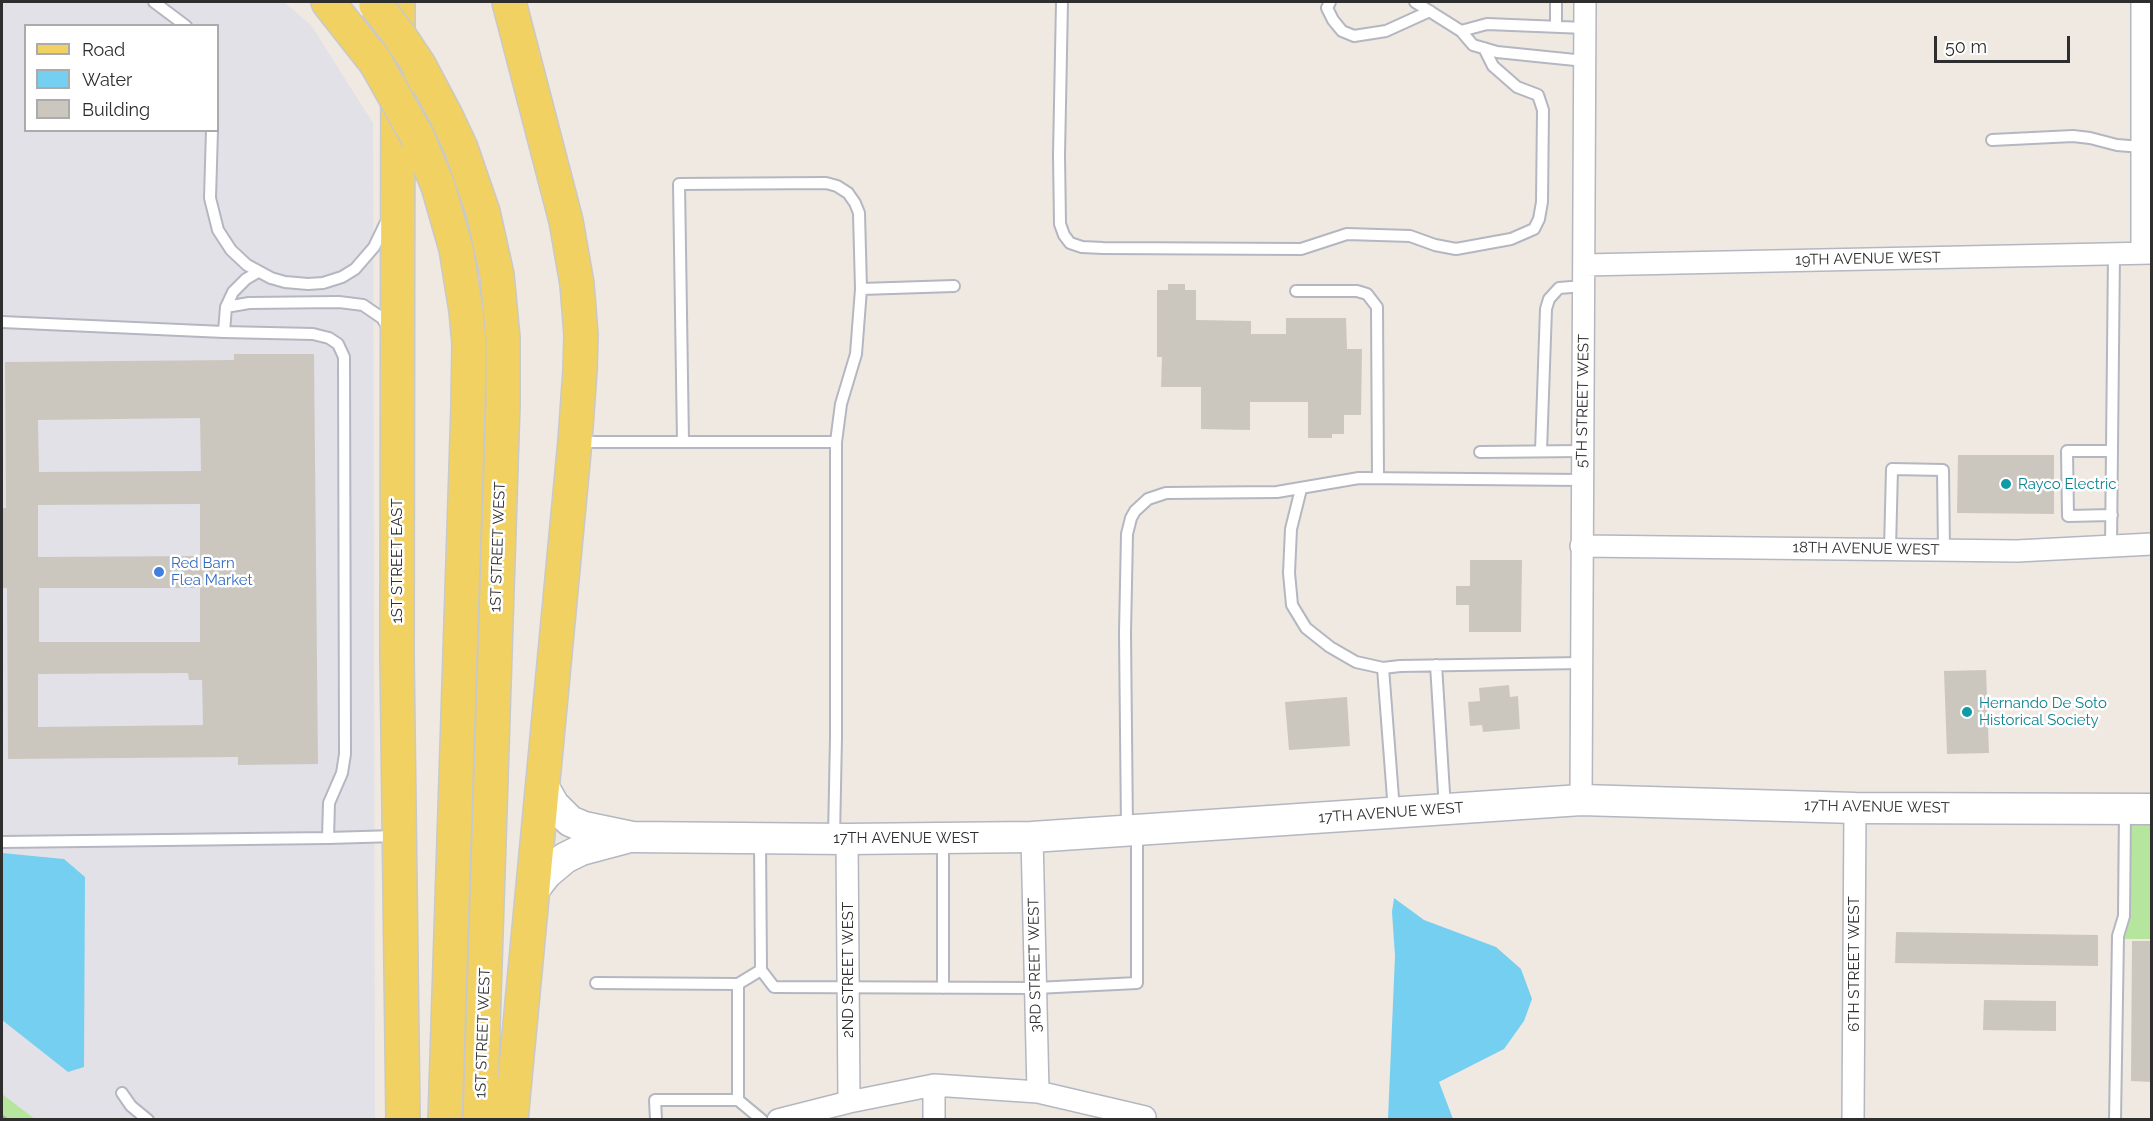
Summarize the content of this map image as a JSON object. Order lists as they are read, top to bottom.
{
  "streets": {
    "main road": ["1ST STREET WEST", "1ST STREET EAST"],
    "street": [
      "19TH AVENUE WEST",
      "5TH STREET WEST",
      "18TH AVENUE WEST",
      "17TH AVENUE WEST",
      "6TH STREET WEST",
      "3RD STREET WEST",
      "2ND STREET WEST"
    ]
  },
  "crossings": [
    ["19TH AVENUE WEST", "5TH STREET WEST"],
    ["5TH STREET WEST", "18TH AVENUE WEST"],
    ["5TH STREET WEST", "17TH AVENUE WEST"],
    ["1ST STREET WEST", "1ST STREET EAST"],
    ["17TH AVENUE WEST", "6TH STREET WEST"],
    ["17TH AVENUE WEST", "3RD STREET WEST"],
    ["17TH AVENUE WEST", "2ND STREET WEST"]
  ],
  "places": ["Rayco Electric", "Red Barn Flea Market", "Hernando De Soto Historical Society"],
  "legend": ["Road", "Water", "Building"],
  "scale_bar": "50 m"
}
